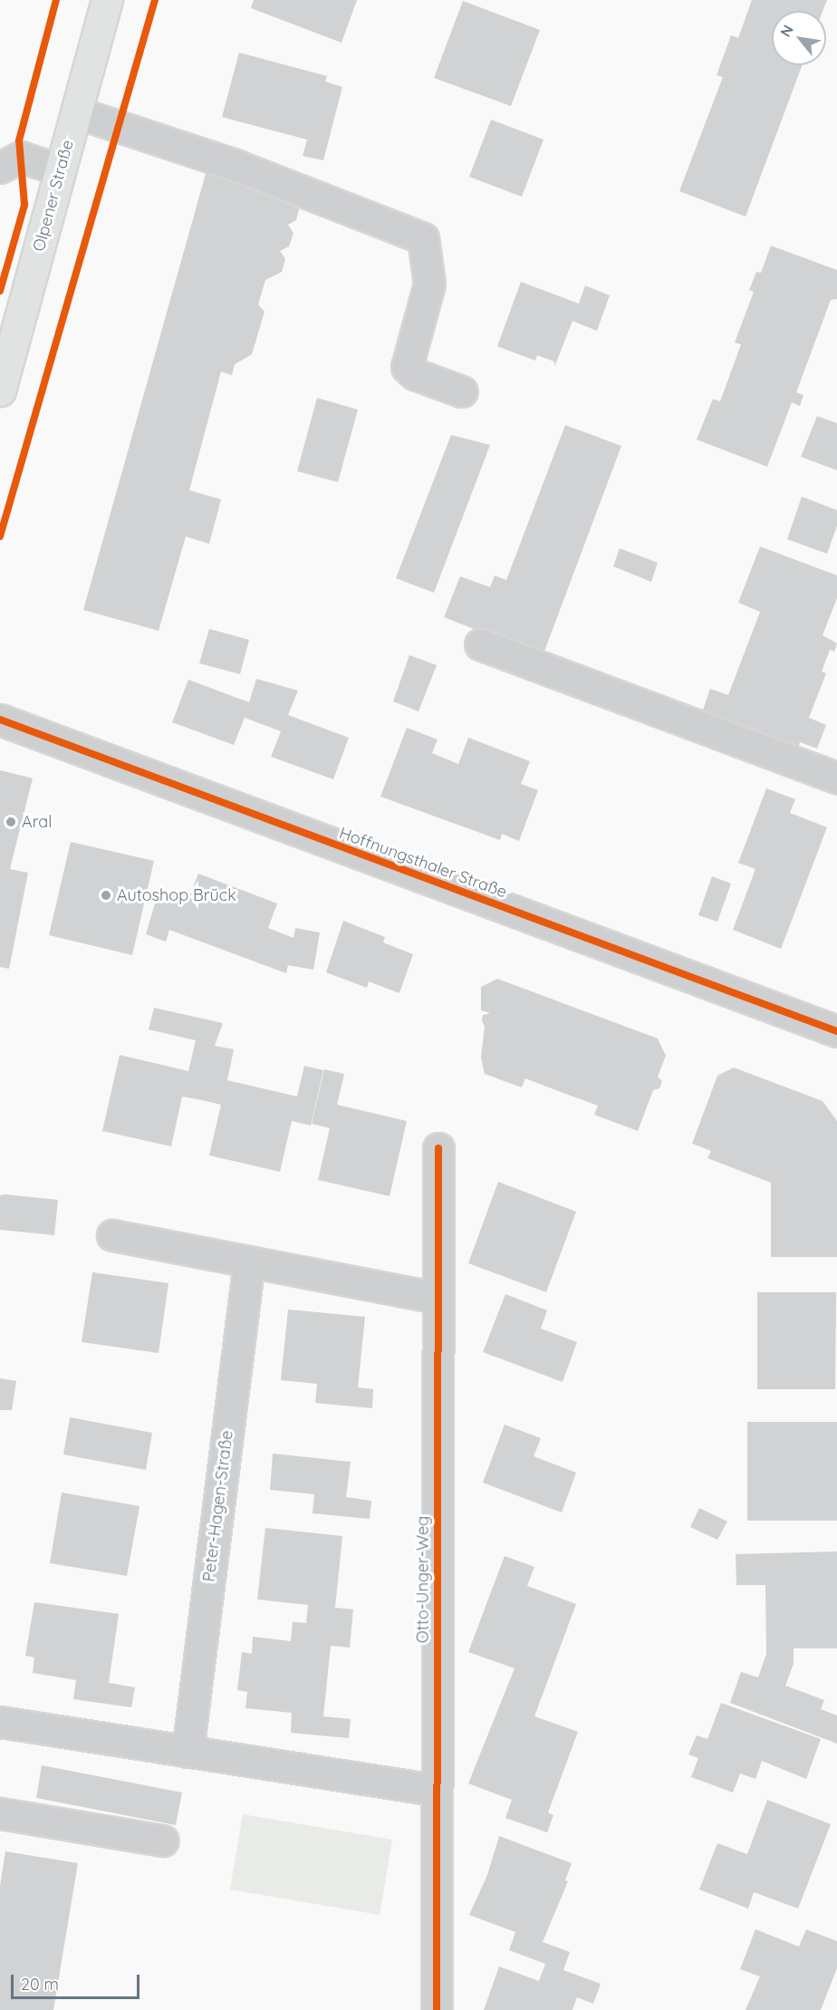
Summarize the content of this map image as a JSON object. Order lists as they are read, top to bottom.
{
  "streets": {
    "main road": ["Olpener Straße"],
    "street": ["Hoffnungsthaler Straße", "Peter-Hagen-Straße", "Otto-Unger-Weg"]
  },
  "places": ["Aral", "Autoshop Brück"],
  "scale_bar": "20 m",
  "north": "top left"
}
